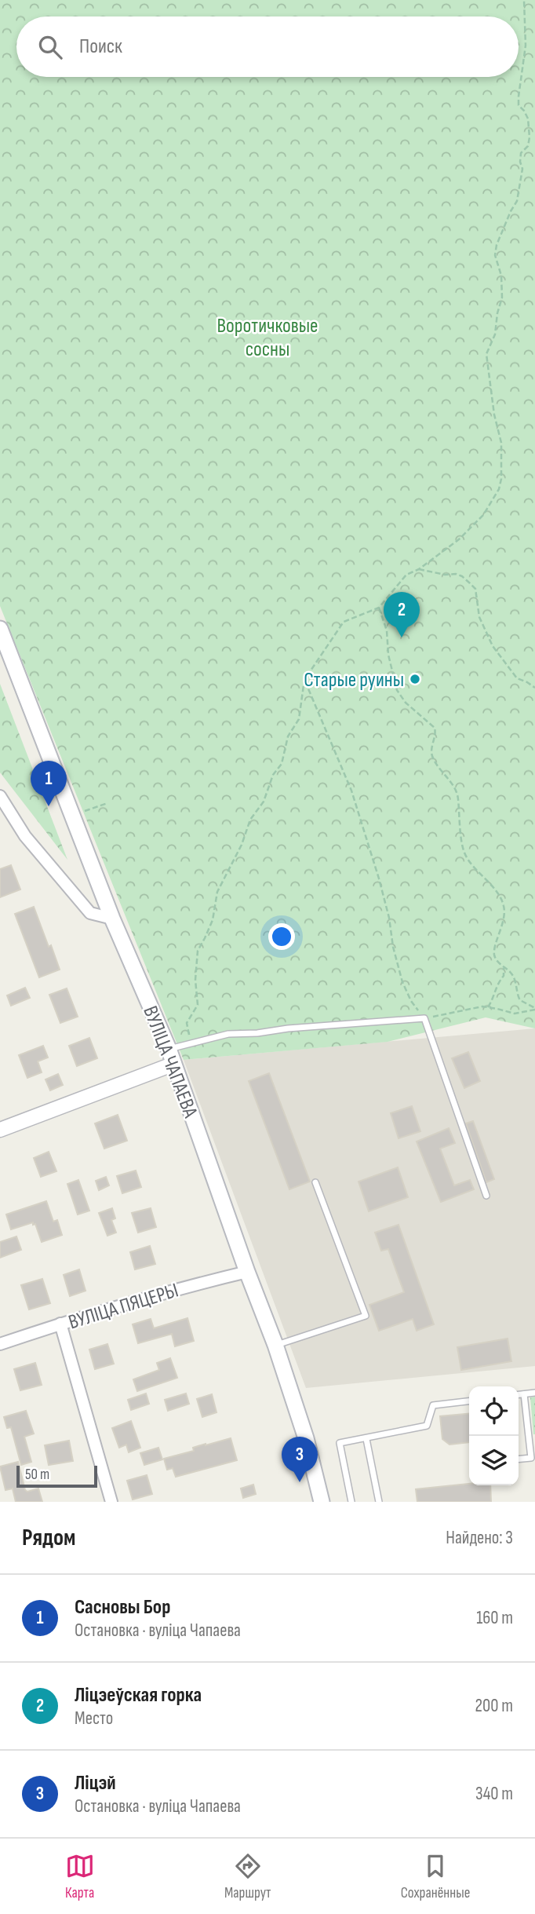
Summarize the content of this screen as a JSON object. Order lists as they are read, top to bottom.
{
  "streets": {
    "main road": ["ВУЛІЦА ЧАПАЕВА"],
    "street": ["ВУЛІЦА ПЯЦЕРЫ"]
  },
  "crossings": [
    ["ВУЛІЦА ЧАПАЕВА", "ВУЛІЦА ПЯЦЕРЫ"]
  ],
  "parks": ["Воротичковые сосны"],
  "places": ["Старые руины"],
  "scale_bar": "50 m",
  "page": {
    "search": "Поиск",
    "pins": ["2", "1", "3"],
    "scale": "50 m",
    "heading": ["Рядом", "Найдено: 3"],
    "list": [
      {
        "mark": "1",
        "name": "Сасновы Бор",
        "note": "Остановка · вуліца Чапаева",
        "value": "160 m"
      },
      {
        "mark": "2",
        "name": "Ліцэеўская горка",
        "note": "Место",
        "value": "200 m"
      },
      {
        "mark": "3",
        "name": "Ліцэй",
        "note": "Остановка · вуліца Чапаева",
        "value": "340 m"
      }
    ],
    "nav": ["Карта", "Маршрут", "Сохранённые"]
  }
}
